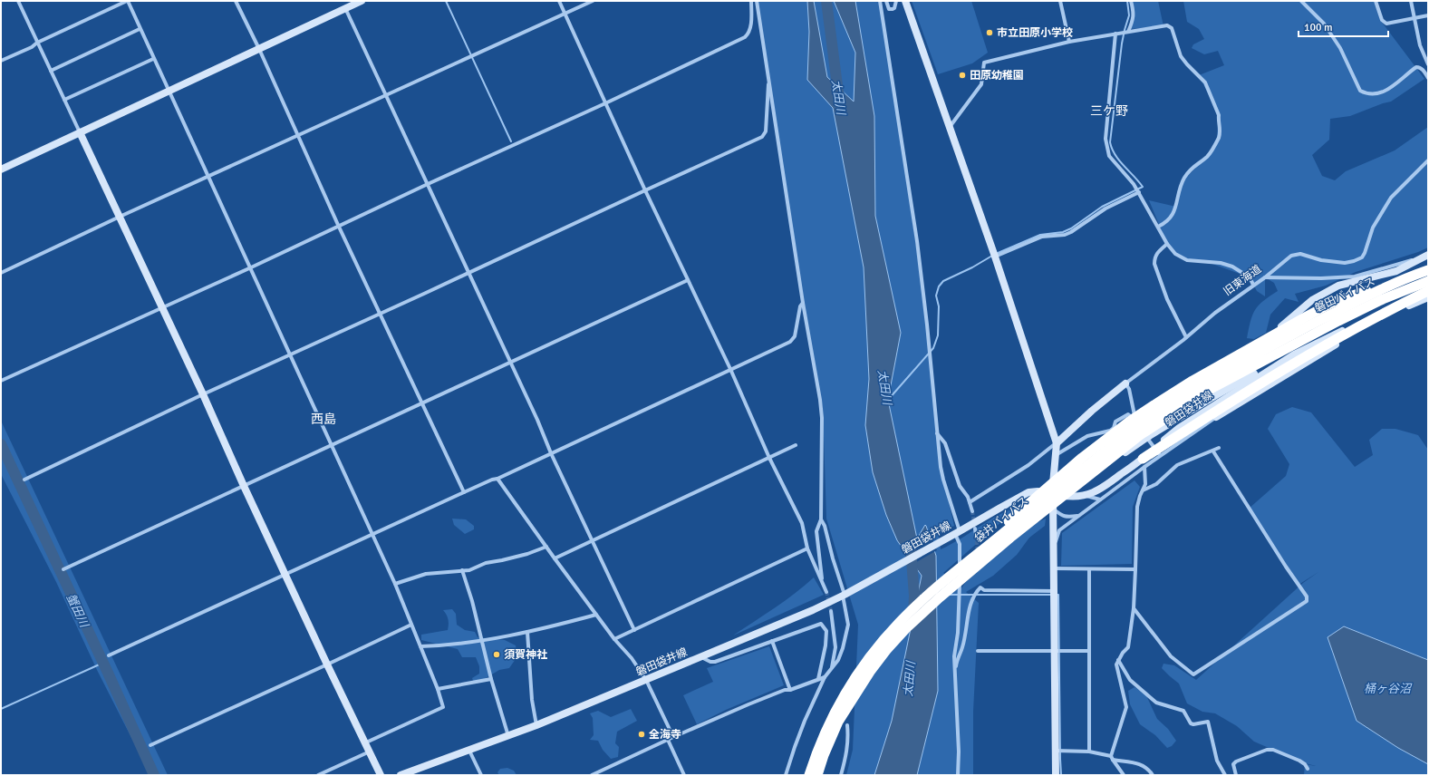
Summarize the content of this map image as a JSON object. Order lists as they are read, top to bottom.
{
  "streets": {
    "highway": ["磐田バイパス", "袋井バイパス"],
    "street": ["旧東海道", "磐田袋井線"]
  },
  "crossings": [
    ["磐田バイパス", "磐田袋井線"],
    ["磐田バイパス", "袋井バイパス"]
  ],
  "districts": ["三ケ野", "西島"],
  "water": ["太田川", "蟹田川", "桶ヶ谷沼"],
  "places": [
    "市立田原小学校",
    "田原幼稚園",
    "須賀神社",
    "全海寺"
  ],
  "scale_bar": "100 m"
}
